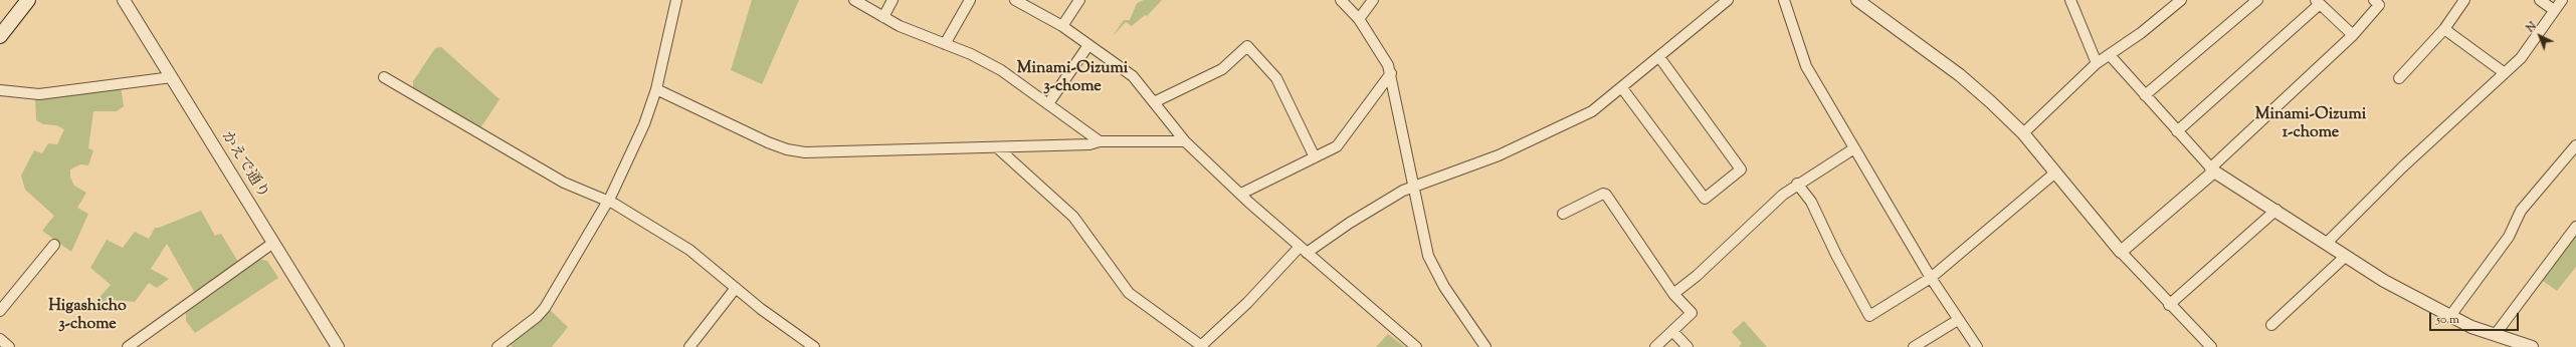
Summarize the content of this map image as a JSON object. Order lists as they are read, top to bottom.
{
  "streets": {
    "street": ["かえで通り"]
  },
  "districts": ["Minami-Oizumi 3-chome", "Minami-Oizumi 1-chome", "Higashicho 3-chome"],
  "scale_bar": "50 m",
  "north": "top left"
}
